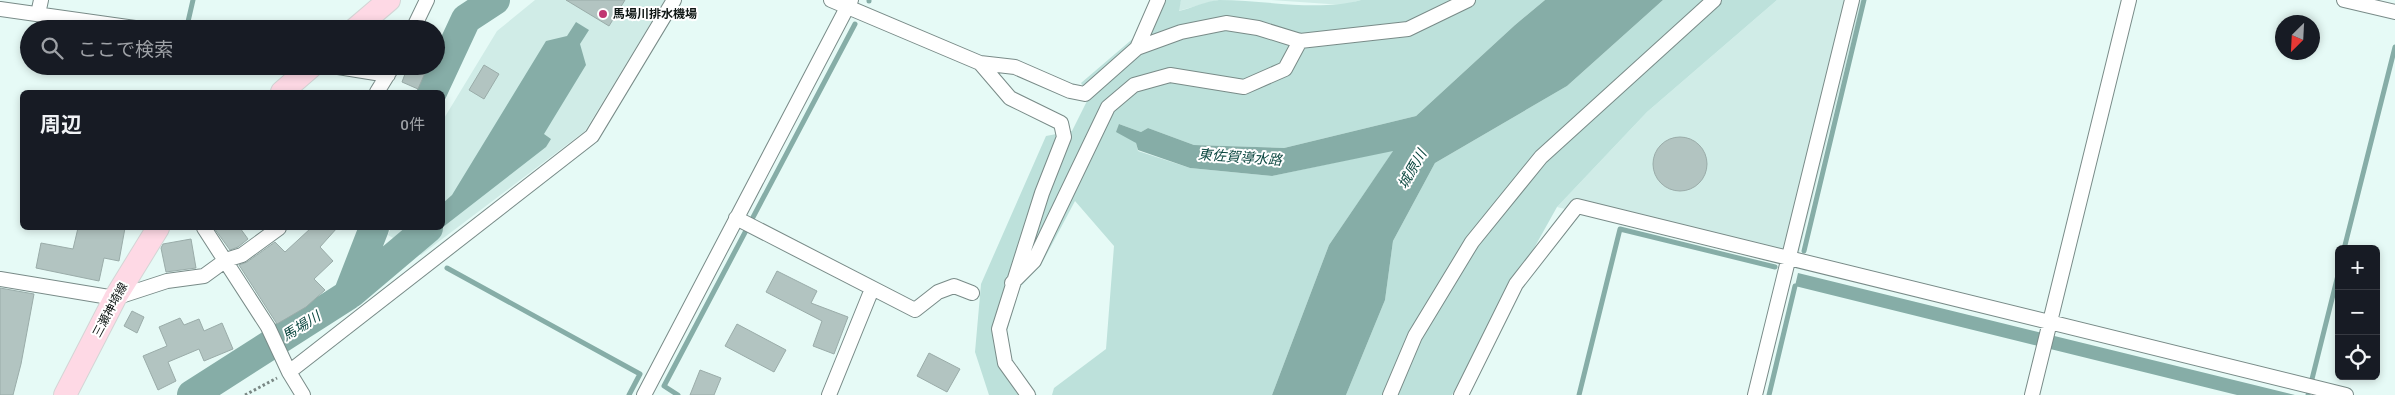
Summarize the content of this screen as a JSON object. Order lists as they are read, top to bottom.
{
  "streets": {
    "main road": ["三瀬神埼線"]
  },
  "water": ["東佐賀導水路", "城原川", "馬場川"],
  "places": ["馬場川排水機場"],
  "north": "bottom left",
  "page": {
    "search": "ここで検索",
    "heading": ["周辺", "0件"],
    "map_buttons": ["+", "−"]
  }
}
